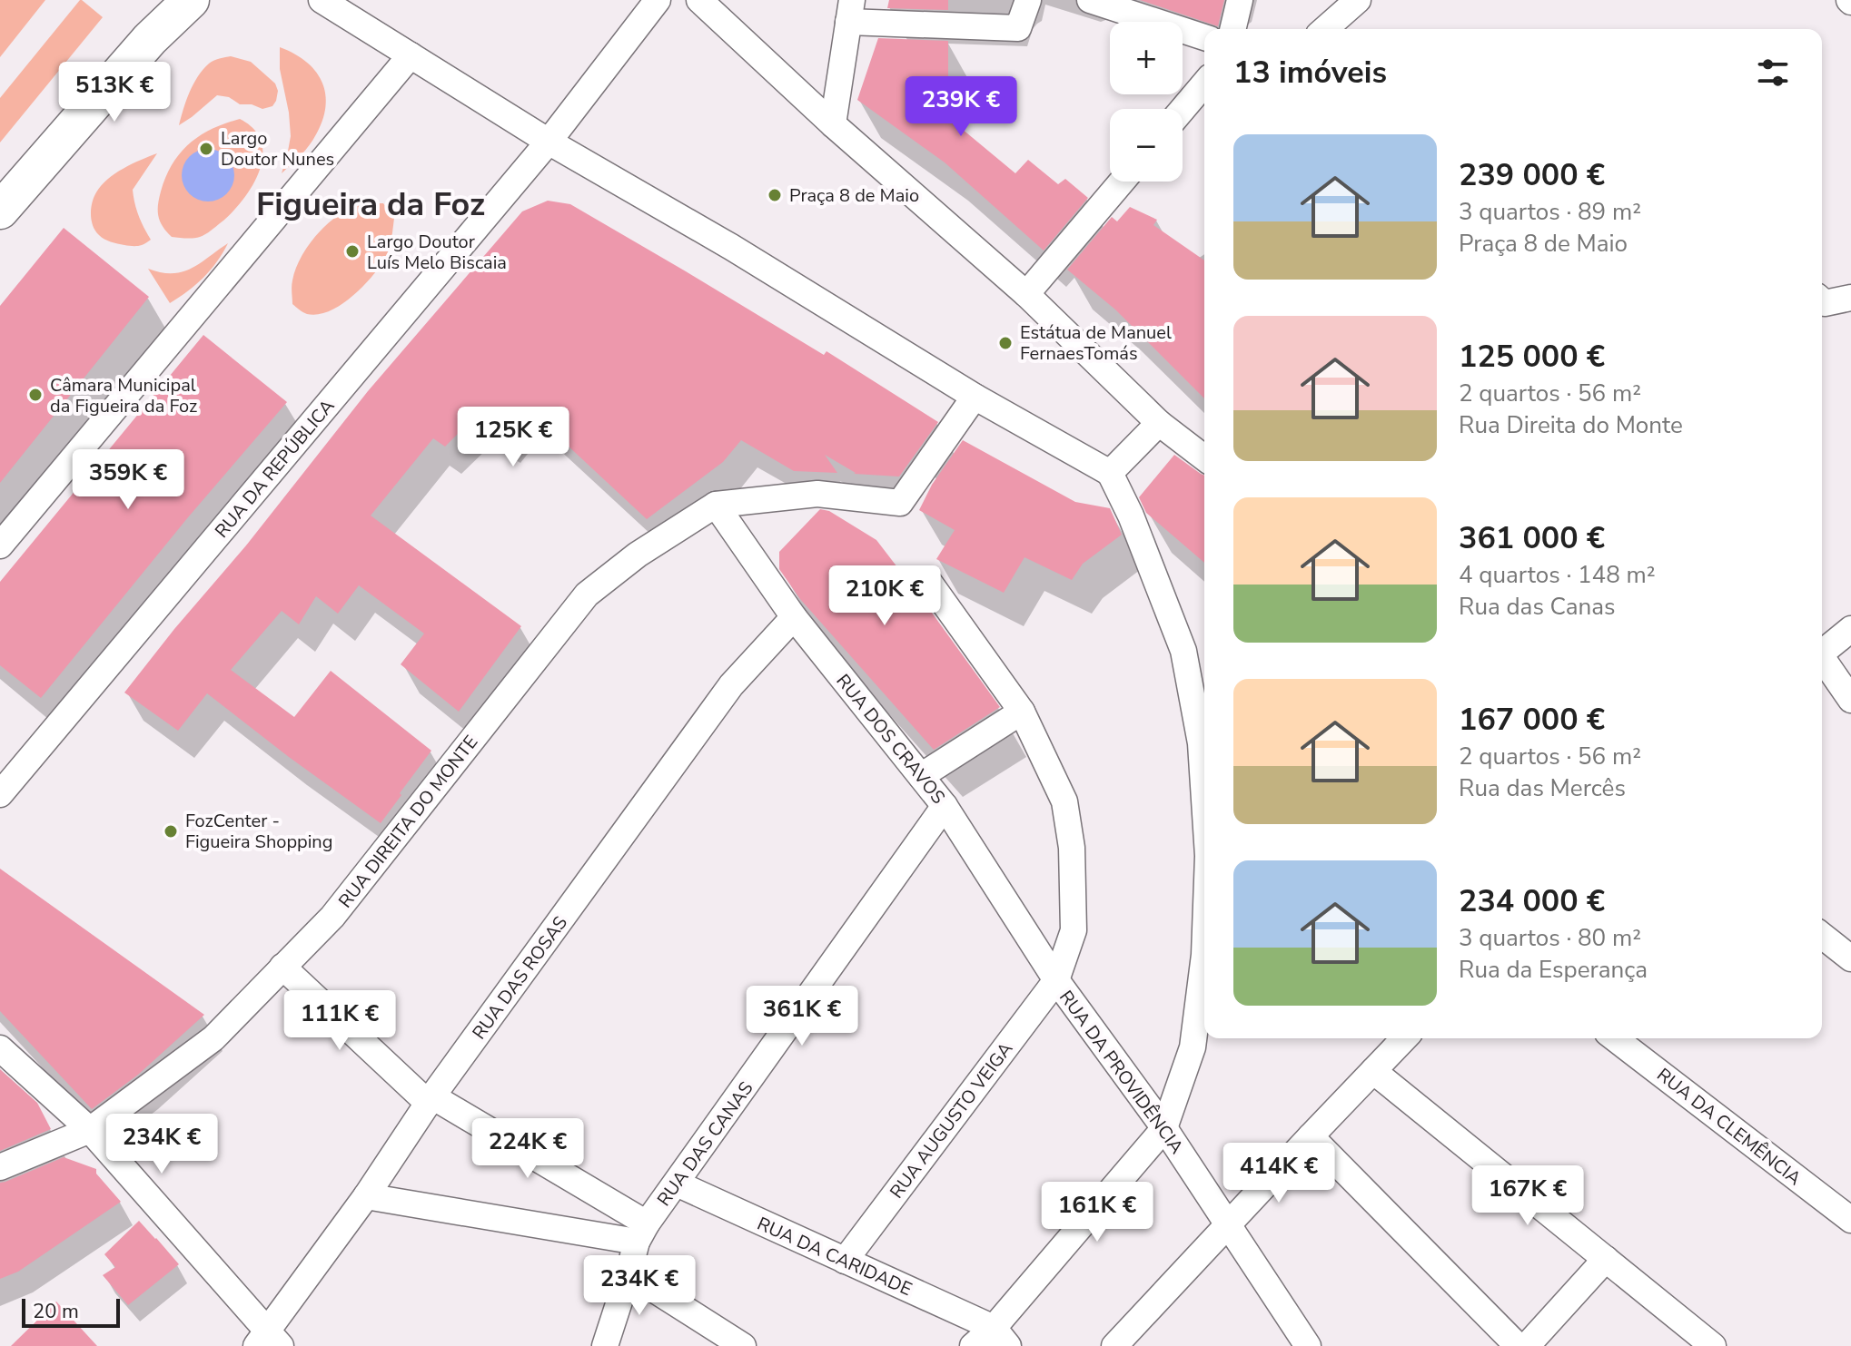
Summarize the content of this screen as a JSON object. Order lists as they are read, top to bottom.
{
  "streets": {
    "street": [
      "RUA DA REPÚBLICA",
      "RUA DOS CRAVOS",
      "RUA DIREITA DO MONTE",
      "RUA DAS ROSAS",
      "RUA DA PROVIDÊNCIA",
      "RUA AUGUSTO VEIGA",
      "RUA DA CLEMÊNCIA",
      "RUA DAS CANAS",
      "RUA DA CARIDADE"
    ]
  },
  "crossings": [
    ["RUA DOS CRAVOS", "RUA DIREITA DO MONTE"],
    ["RUA DOS CRAVOS", "RUA DAS ROSAS"],
    ["RUA DOS CRAVOS", "RUA DA PROVIDÊNCIA"],
    ["RUA DOS CRAVOS", "RUA AUGUSTO VEIGA"],
    ["RUA DOS CRAVOS", "RUA DAS CANAS"],
    ["RUA DA PROVIDÊNCIA", "RUA AUGUSTO VEIGA"],
    ["RUA AUGUSTO VEIGA", "RUA DA CARIDADE"],
    ["RUA DAS CANAS", "RUA DA CARIDADE"]
  ],
  "districts": ["Figueira da Foz"],
  "places": [
    "Largo Doutor Nunes",
    "Praça 8 de Maio",
    "Largo Doutor Luís Melo Biscaia",
    "Estátua de Manuel FernaesTomás",
    "Câmara Municipal da Figueira da Foz",
    "FozCenter - Figueira Shopping"
  ],
  "scale_bar": "20 m",
  "page": {
    "map_buttons": ["+", "−"],
    "heading": "13 imóveis",
    "price": [
      "513K €",
      "239K €",
      "125K €",
      "359K €",
      "210K €",
      "361K €",
      "111K €",
      "234K €",
      "224K €",
      "414K €",
      "167K €",
      "161K €",
      "234K €"
    ],
    "list": [
      {
        "name": "239 000 €",
        "note": "3 quartos · 89 m² · Praça 8 de Maio"
      },
      {
        "name": "125 000 €",
        "note": "2 quartos · 56 m² · Rua Direita do Monte"
      },
      {
        "name": "361 000 €",
        "note": "4 quartos · 148 m² · Rua das Canas"
      },
      {
        "name": "167 000 €",
        "note": "2 quartos · 56 m² · Rua das Mercês"
      },
      {
        "name": "234 000 €",
        "note": "3 quartos · 80 m² · Rua da Esperança"
      }
    ],
    "scale": "20 m"
  }
}
